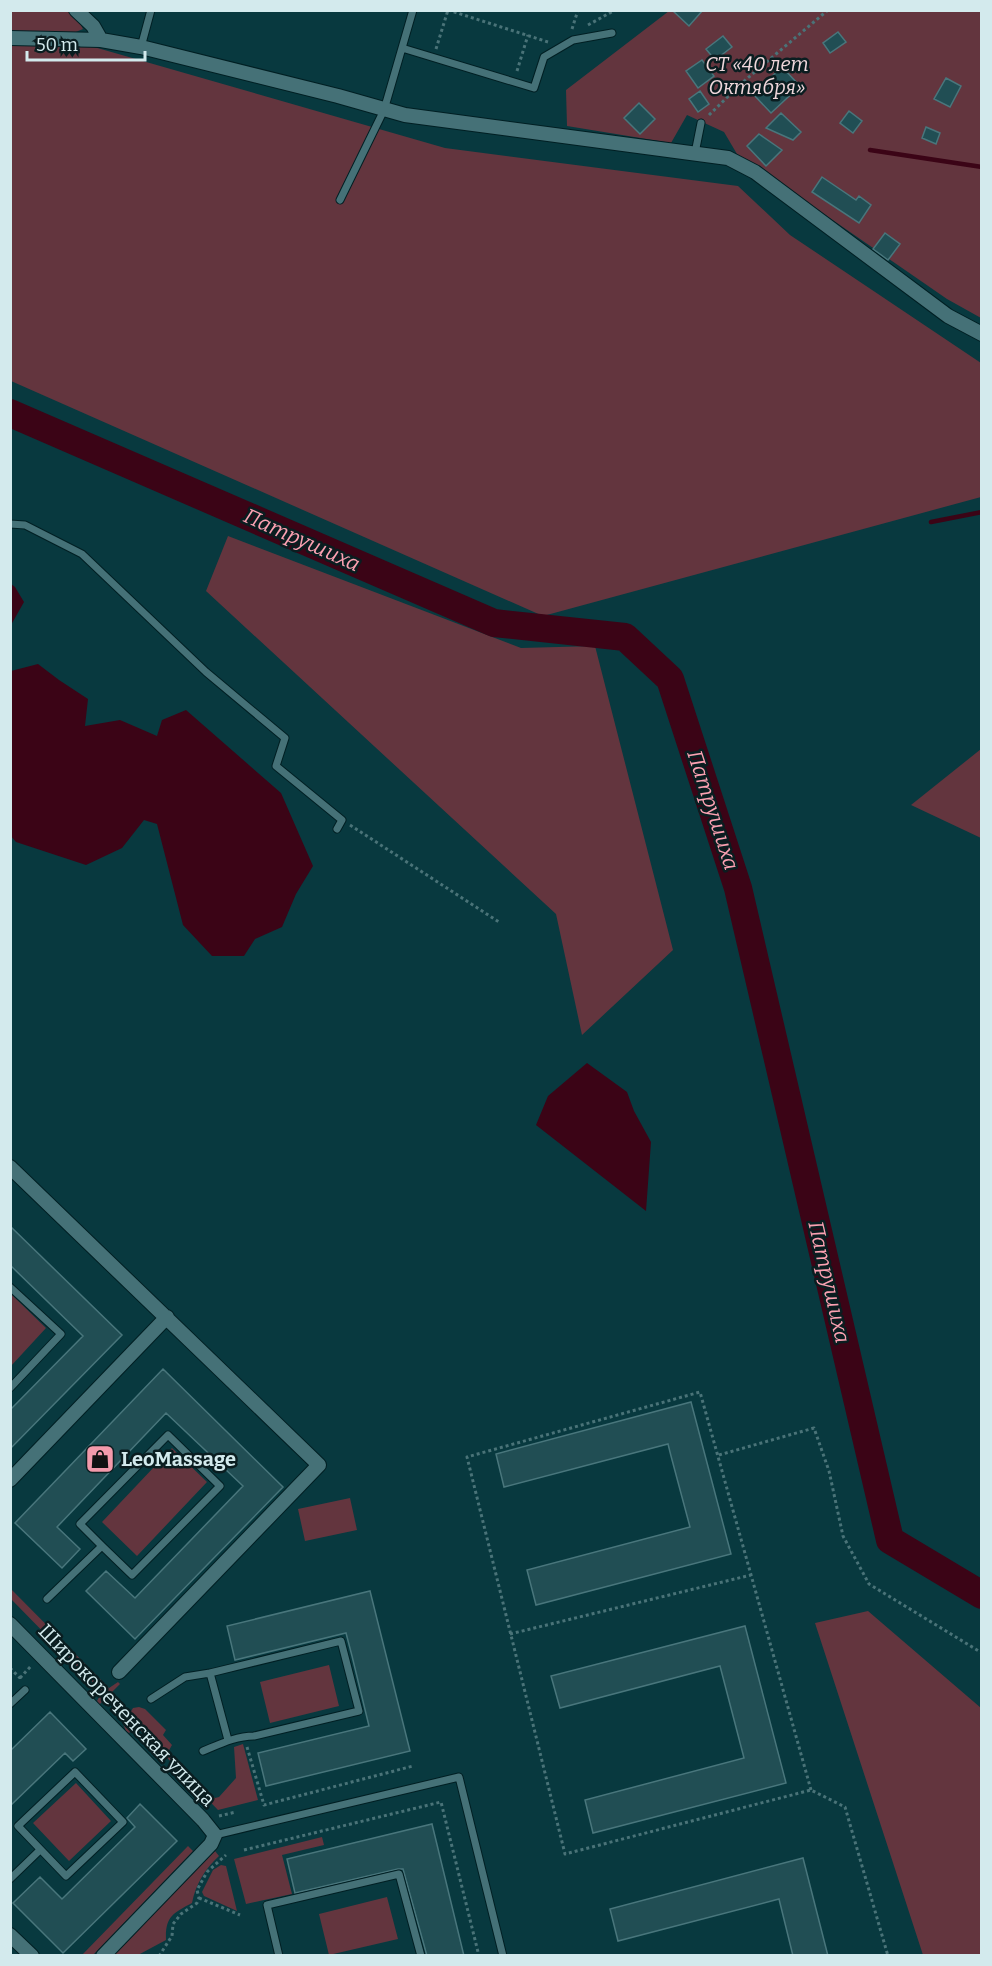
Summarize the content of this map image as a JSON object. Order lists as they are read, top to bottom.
{
  "streets": {
    "street": ["Широкореченская улица"]
  },
  "water": ["Патрушиха"],
  "parks": ["СТ «40 лет Октября»"],
  "places": {
    "shop": ["LeoMassage"]
  },
  "scale_bar": "50 m"
}
